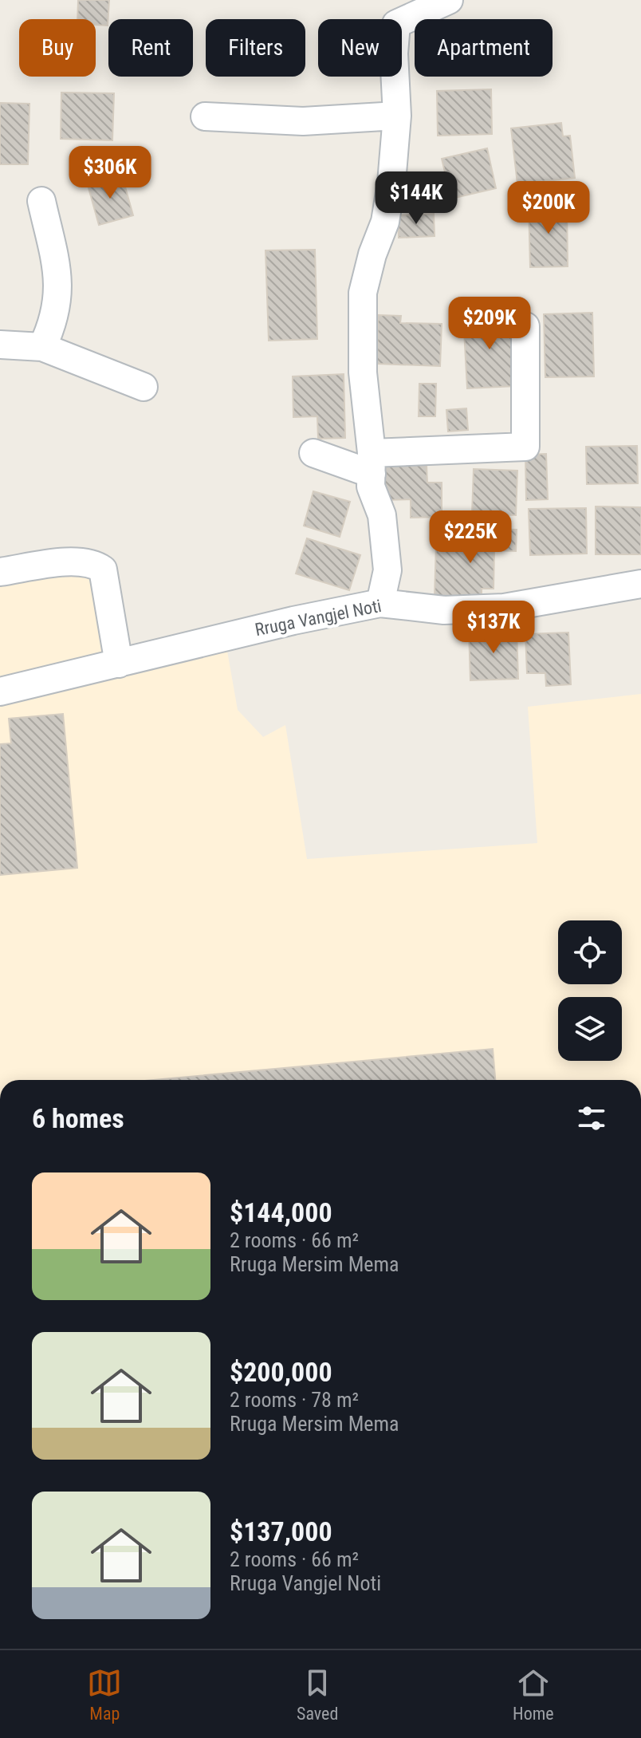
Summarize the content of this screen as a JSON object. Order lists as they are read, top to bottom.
{
  "streets": {
    "street": ["Rruga Vangjel Noti"]
  },
  "page": {
    "chip": [
      "Buy",
      "Rent",
      "Filters",
      "New",
      "Apartment"
    ],
    "price": [
      "$306K",
      "$144K",
      "$200K",
      "$209K",
      "$225K",
      "$137K"
    ],
    "heading": "6 homes",
    "list": [
      {
        "name": "$144,000",
        "note": "2 rooms · 66 m² · Rruga Mersim Mema"
      },
      {
        "name": "$200,000",
        "note": "2 rooms · 78 m² · Rruga Mersim Mema"
      },
      {
        "name": "$137,000",
        "note": "2 rooms · 66 m² · Rruga Vangjel Noti"
      }
    ],
    "tabs": ["Map", "Saved", "Home"]
  }
}
